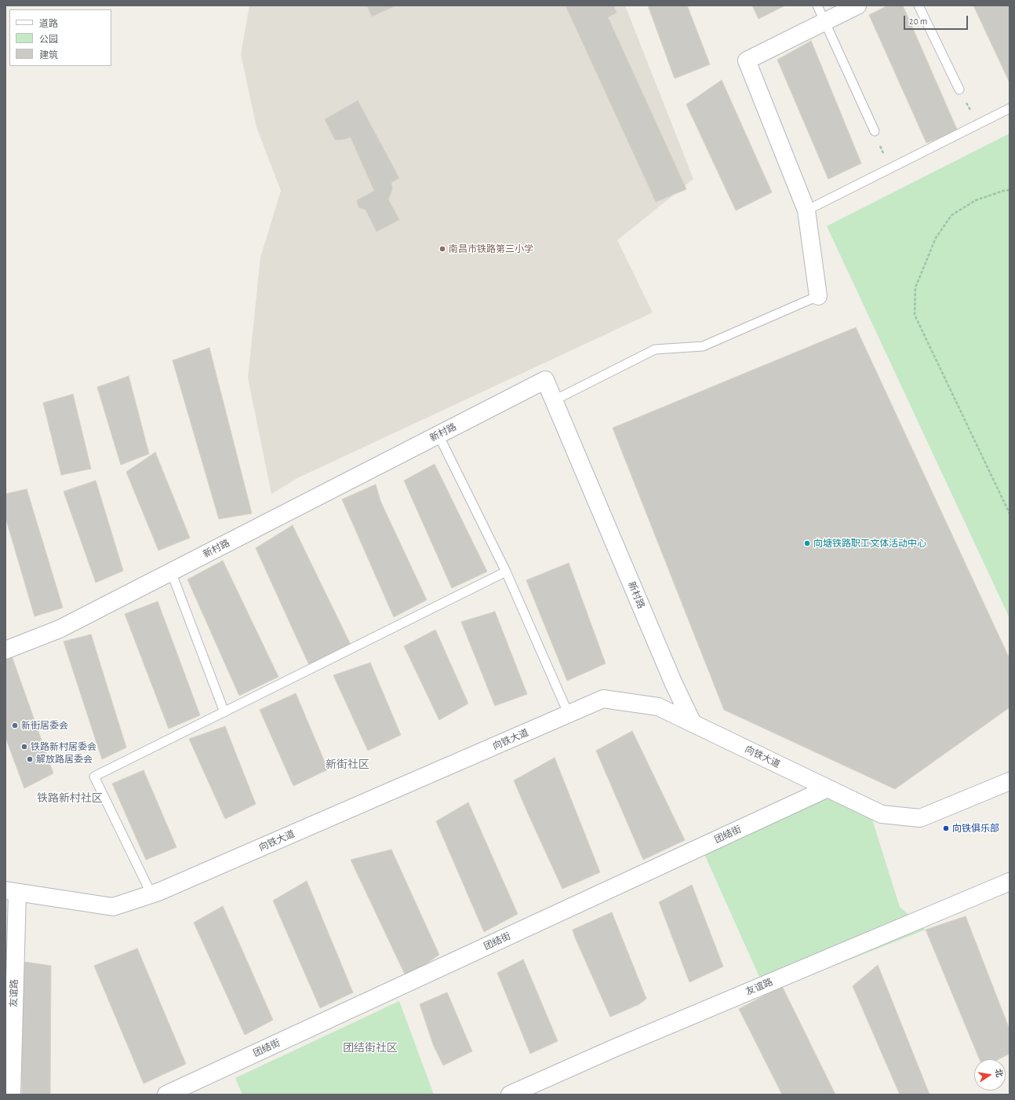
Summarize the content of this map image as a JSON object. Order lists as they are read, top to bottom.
{
  "streets": {
    "street": [
      "新村路",
      "向铁大道",
      "团结街",
      "友谊路"
    ]
  },
  "crossings": [
    ["新村路", "向铁大道"],
    ["向铁大道", "团结街"],
    ["向铁大道", "友谊路"]
  ],
  "districts": ["新街社区", "铁路新村社区", "团结街社区"],
  "places": [
    "南昌市铁路第三小学",
    "向塘铁路职工文体活动中心",
    "新街居委会",
    "铁路新村居委会",
    "解放路居委会",
    "向铁俱乐部"
  ],
  "legend": ["道路", "公园", "建筑"],
  "scale_bar": "20 m",
  "north": "right"
}
